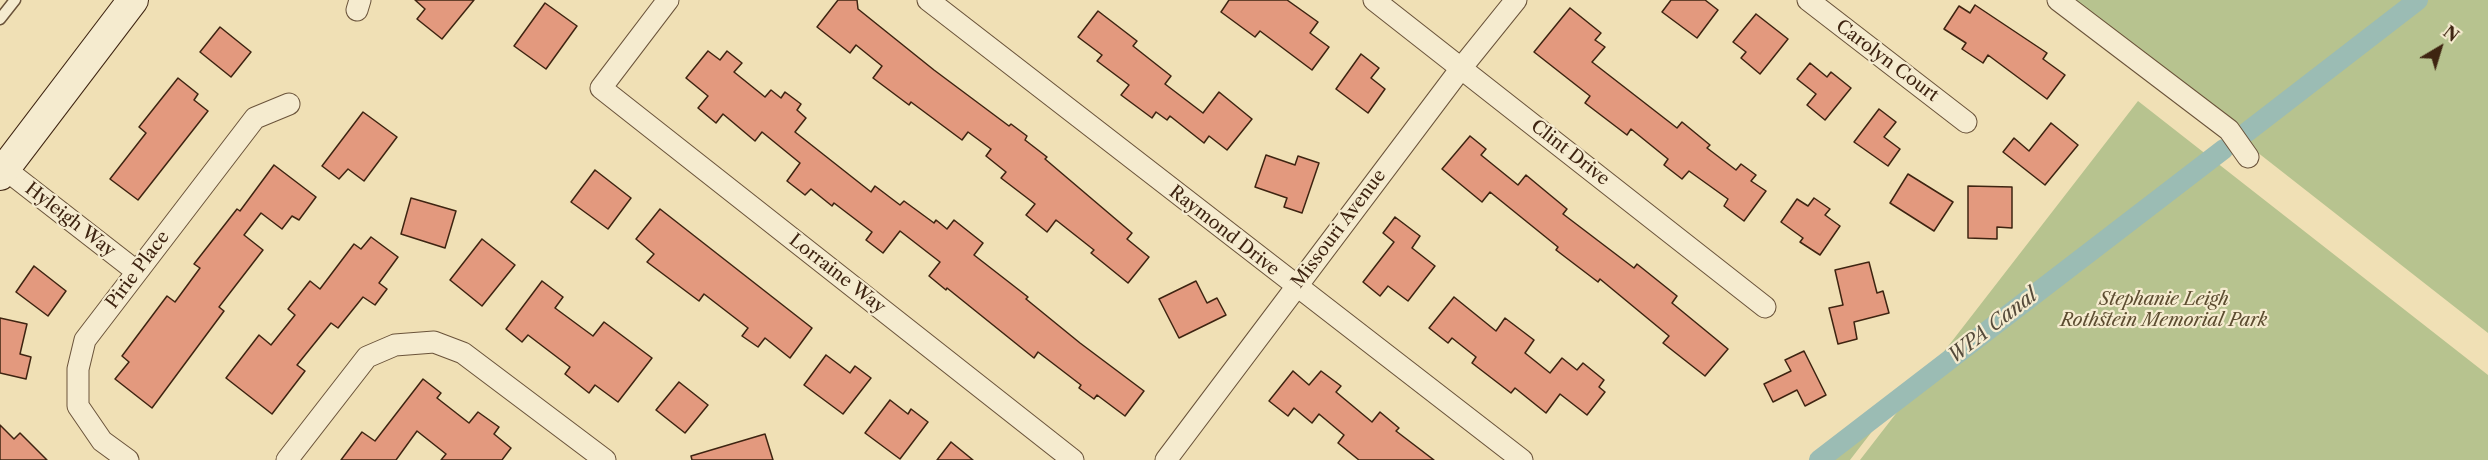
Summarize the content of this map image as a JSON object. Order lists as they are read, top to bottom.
{
  "streets": {
    "street": [
      "Carolyn Court",
      "Clint Drive",
      "Hyleigh Way",
      "Missouri Avenue",
      "Raymond Drive",
      "Pirie Place",
      "Lorraine Way"
    ]
  },
  "crossings": [
    ["Clint Drive", "Missouri Avenue"],
    ["Hyleigh Way", "Pirie Place"],
    ["Missouri Avenue", "Raymond Drive"]
  ],
  "water": ["WPA Canal"],
  "parks": ["Stephanie Leigh Rothstein Memorial Park"],
  "north": "top right"
}
